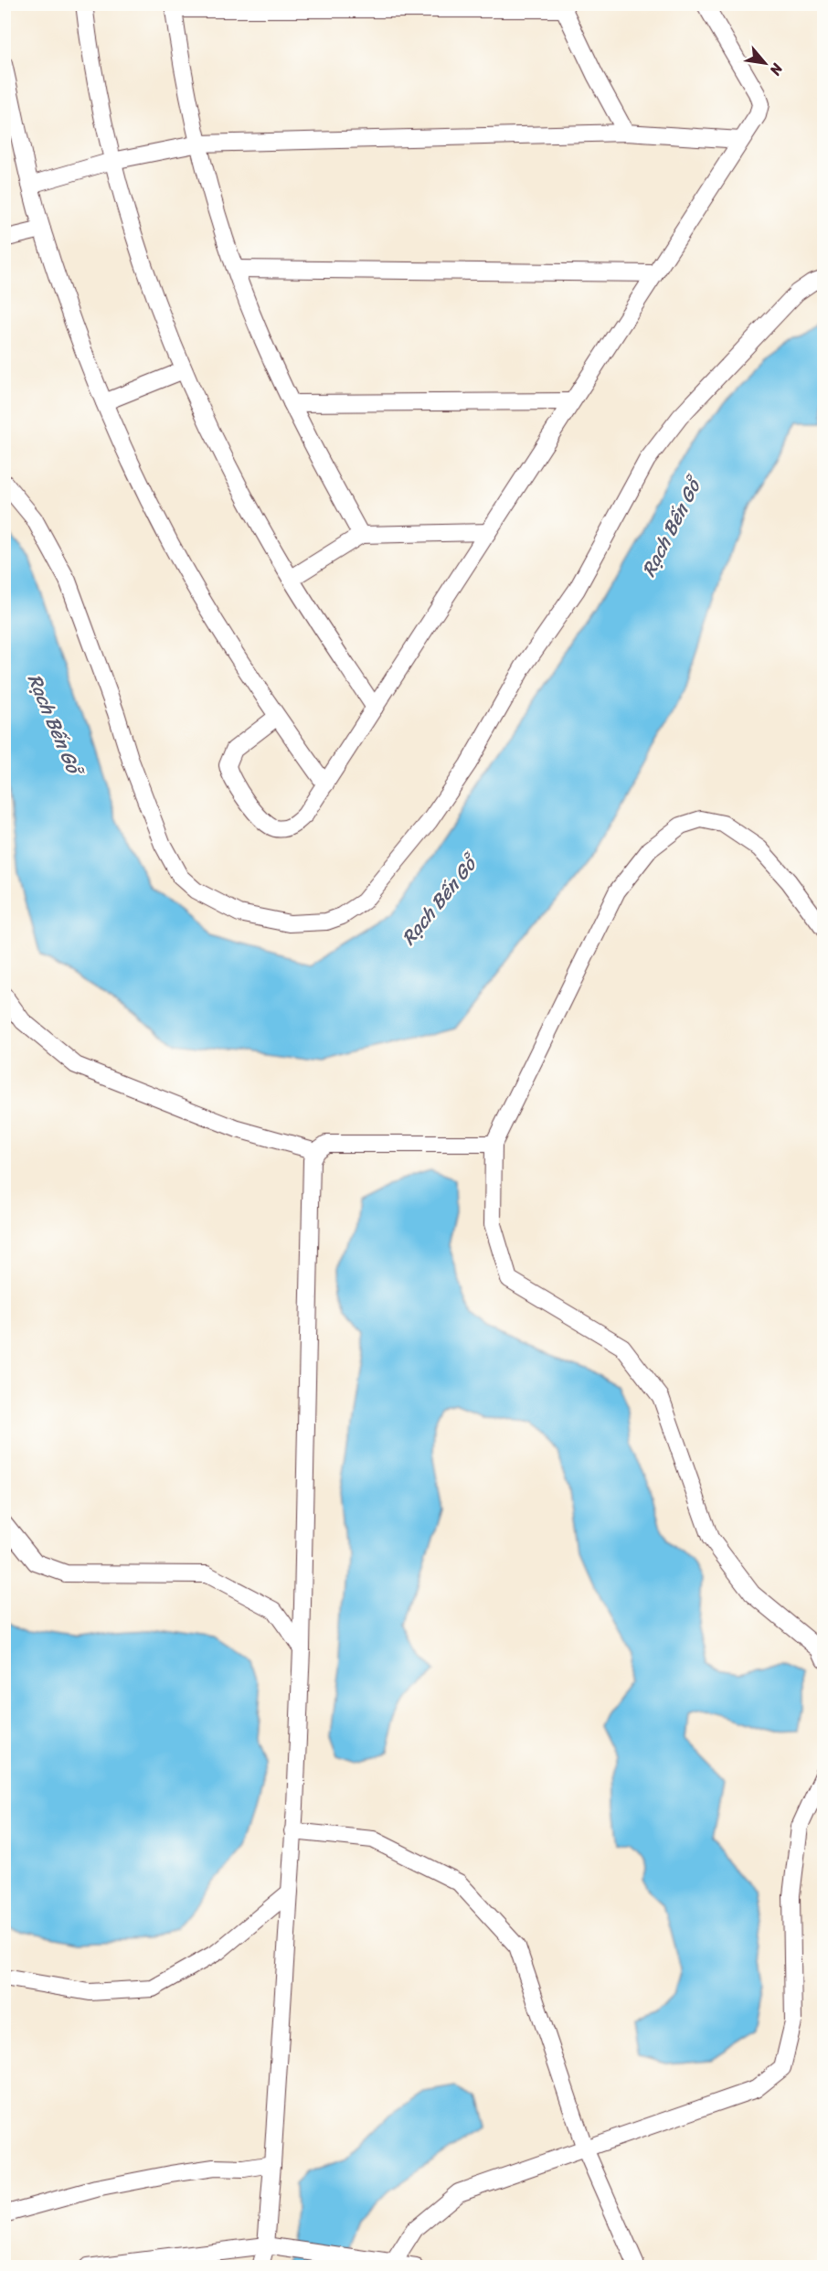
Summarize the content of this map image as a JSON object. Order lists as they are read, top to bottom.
{
  "water": ["Rạch Bến Gỗ"],
  "north": "bottom right"
}
